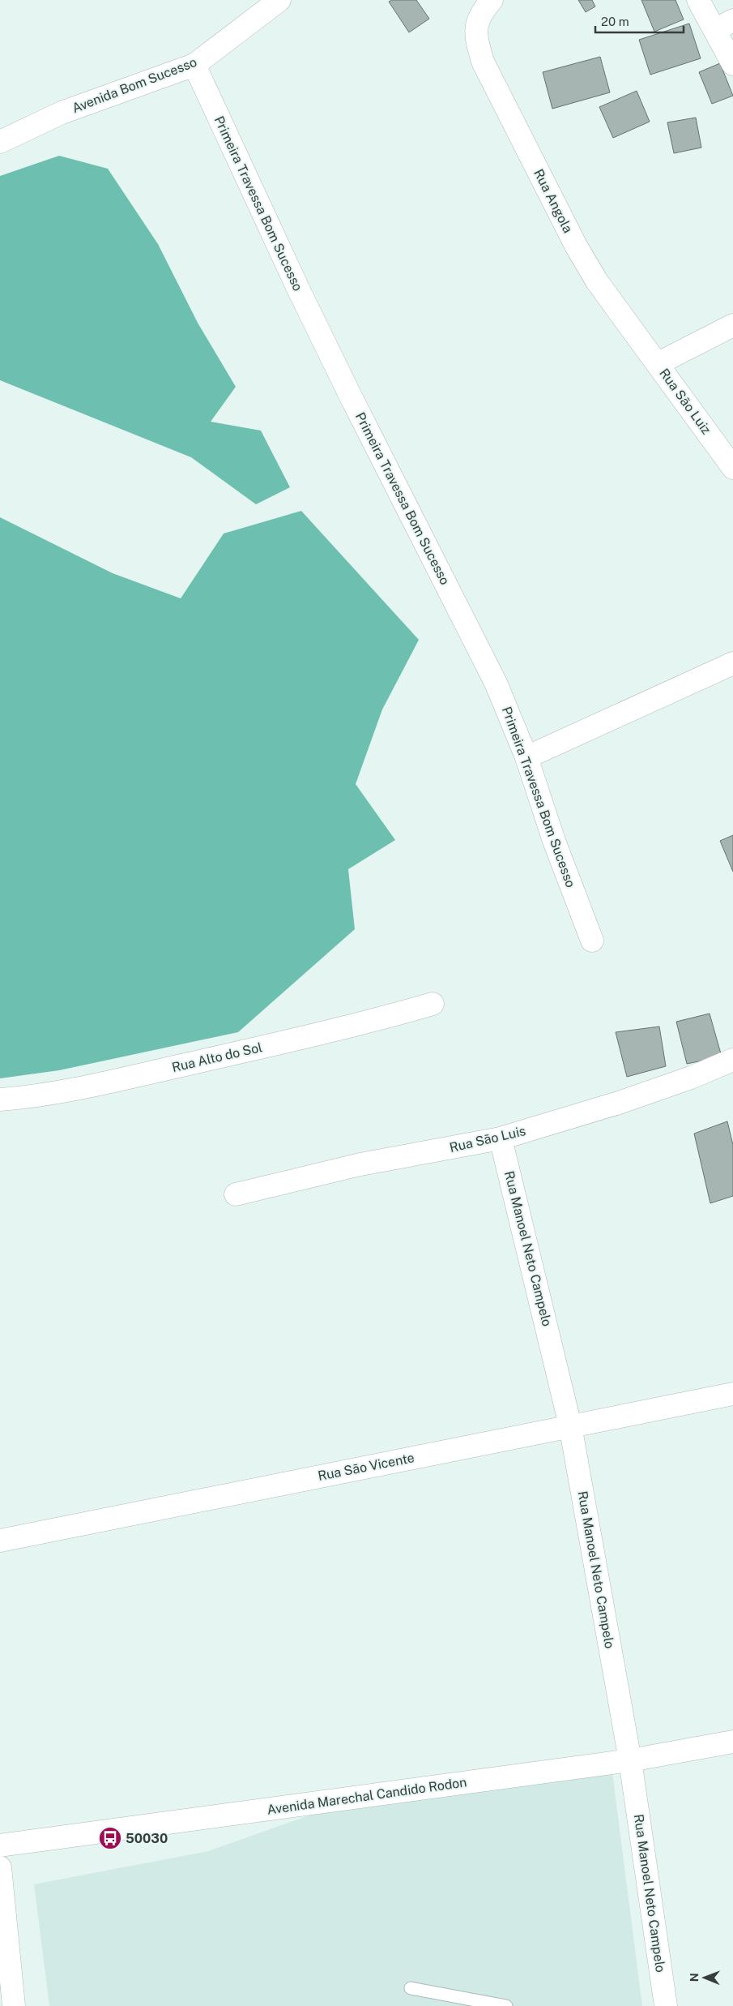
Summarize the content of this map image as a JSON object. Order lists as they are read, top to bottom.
{
  "streets": {
    "street": [
      "Avenida Bom Sucesso",
      "Rua Angola",
      "Primeira Travessa Bom Sucesso",
      "Rua São Luiz",
      "Rua Alto do Sol",
      "Rua São Luis",
      "Rua Manoel Neto Campelo",
      "Rua São Vicente",
      "Avenida Marechal Candido Rodon"
    ]
  },
  "crossings": [
    ["Avenida Bom Sucesso", "Primeira Travessa Bom Sucesso"],
    ["Rua Angola", "Rua São Luiz"],
    ["Rua São Luis", "Rua Manoel Neto Campelo"],
    ["Rua Manoel Neto Campelo", "Rua São Vicente"],
    ["Rua Manoel Neto Campelo", "Avenida Marechal Candido Rodon"]
  ],
  "places": {
    "bus stop": ["50030"]
  },
  "scale_bar": "20 m",
  "north": "left"
}
